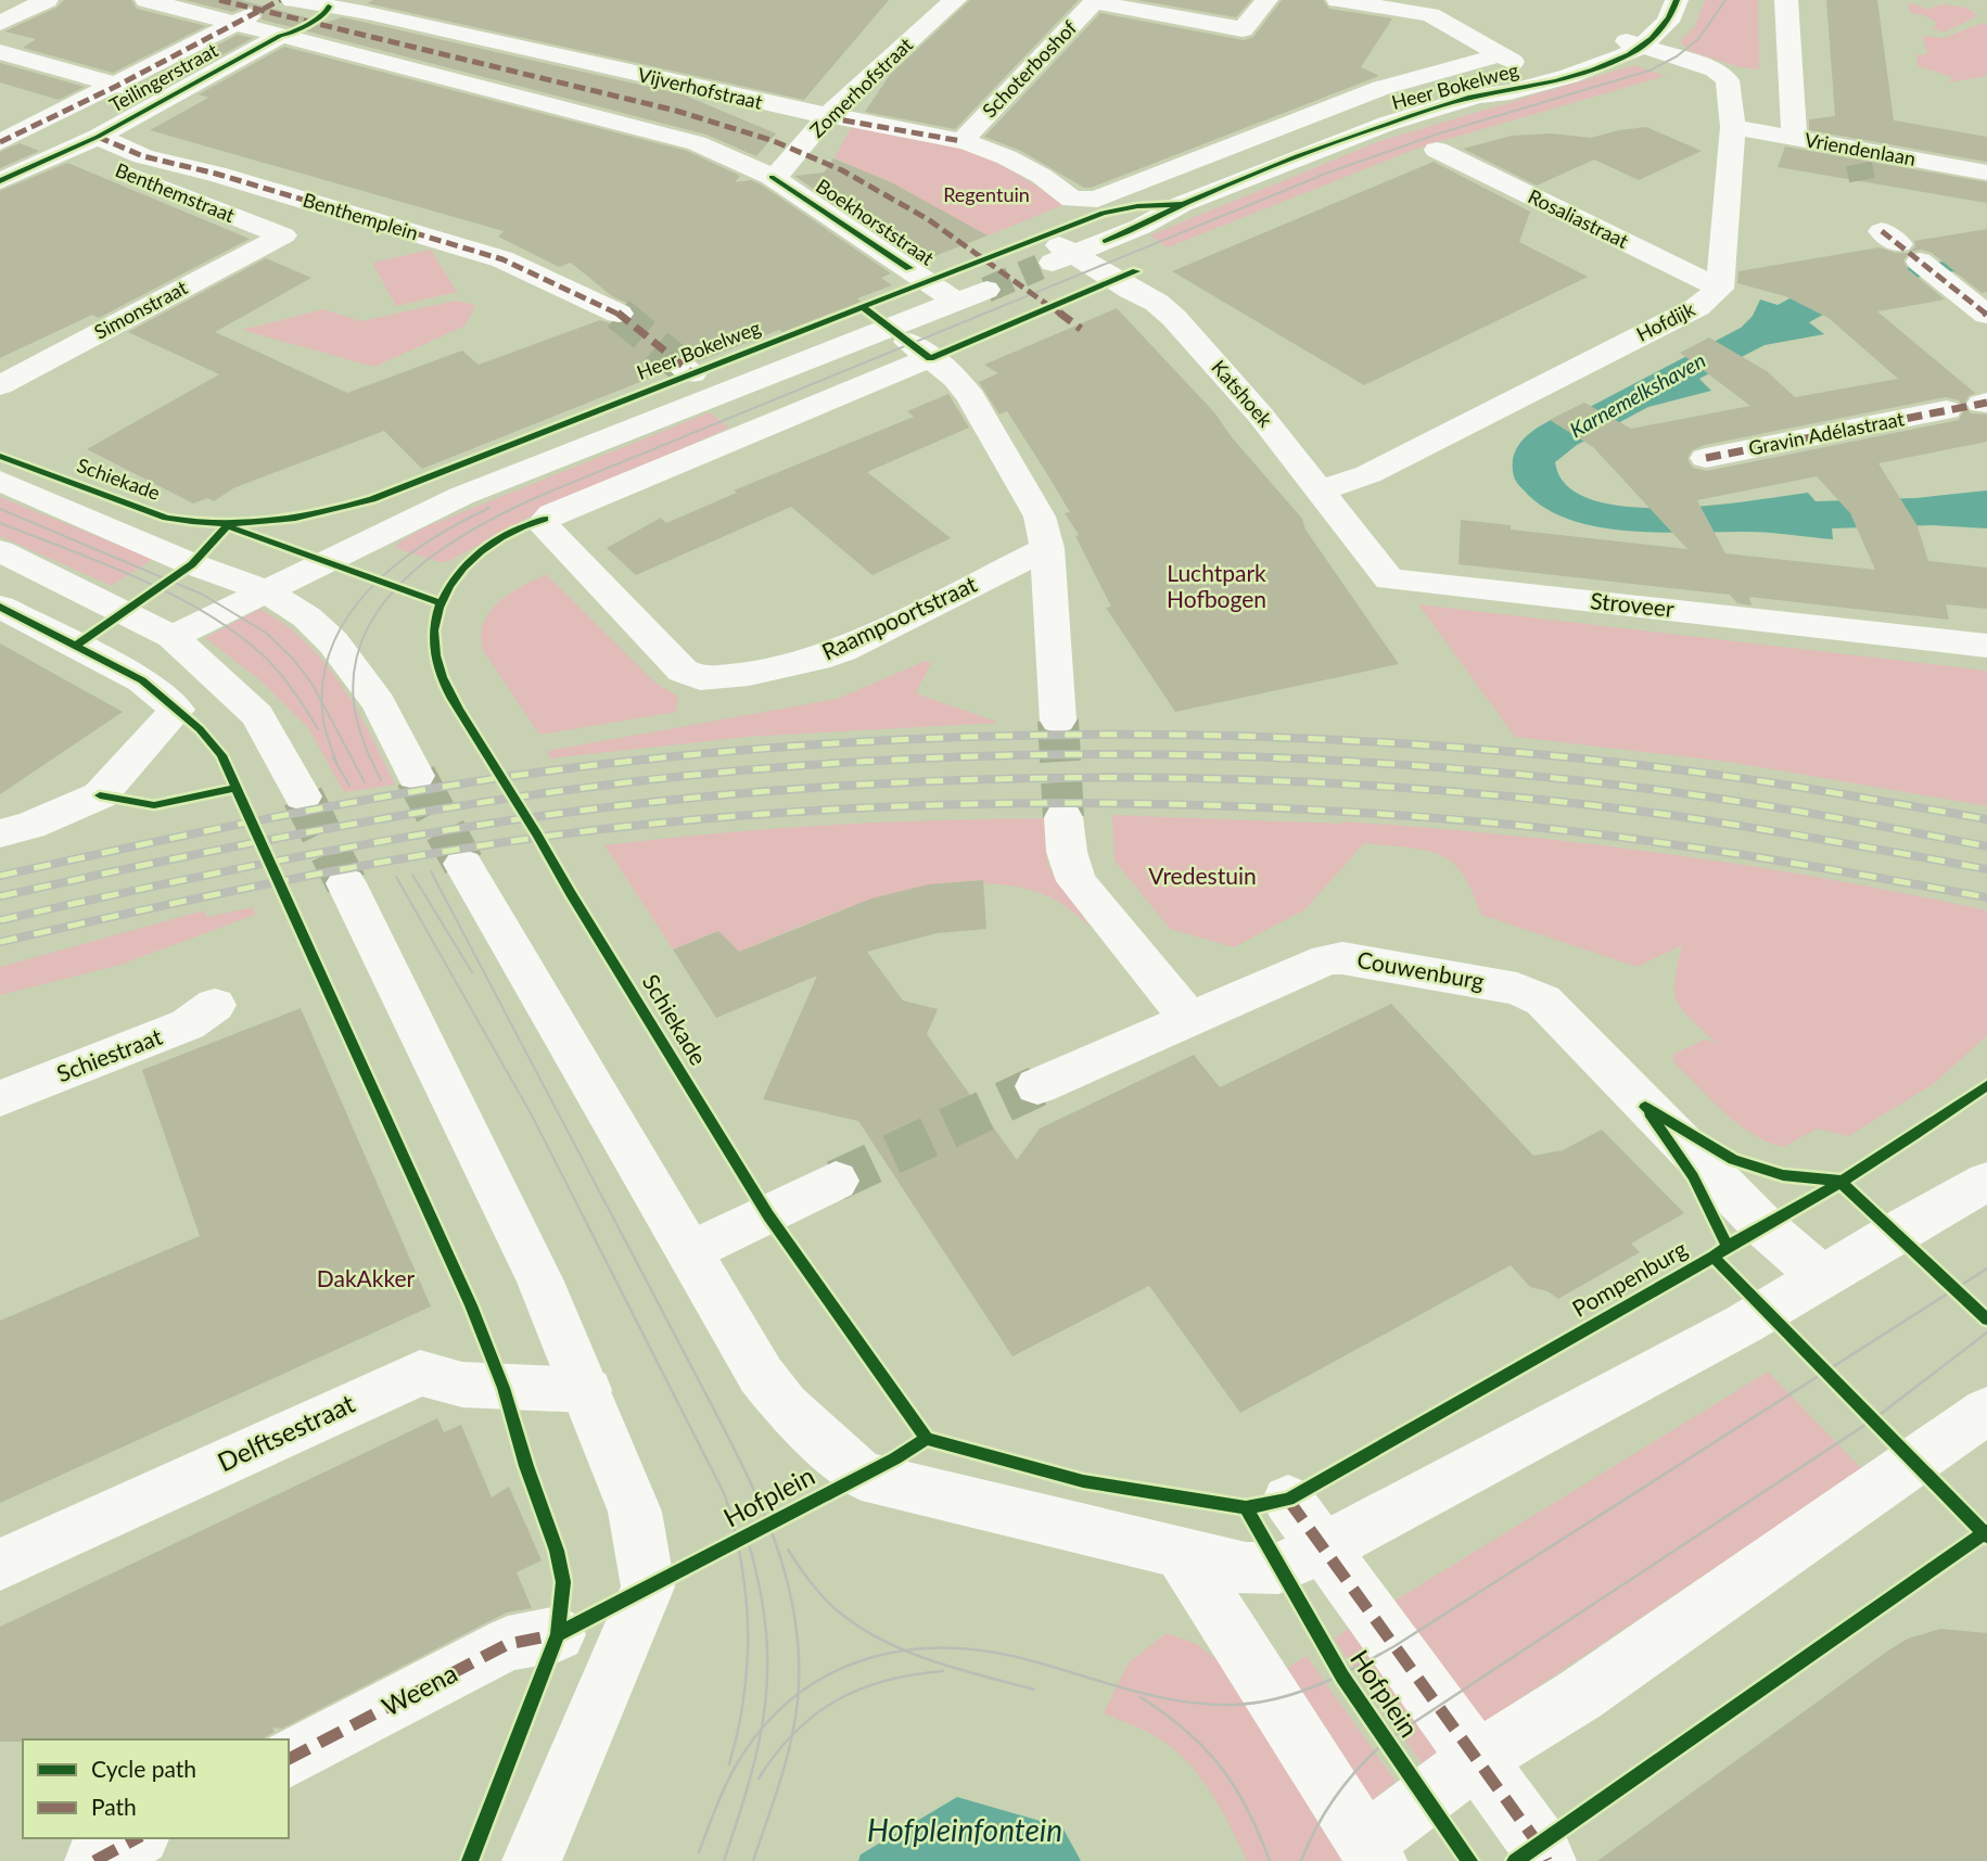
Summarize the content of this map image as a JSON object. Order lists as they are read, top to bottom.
{
  "streets": {
    "street": [
      "Schoterboshof",
      "Teilingerstraat",
      "Heer Bokelweg",
      "Zomerhofstraat",
      "Vijverhofstraat",
      "Vriendenlaan",
      "Benthemstraat",
      "Benthemplein",
      "Rosaliastraat",
      "Boekhorststraat",
      "Simonstraat",
      "Hofdijk",
      "Katshoek",
      "Gravin Adélastraat",
      "Schiekade",
      "Stroveer",
      "Raampoortstraat",
      "Couwenburg",
      "Schiestraat",
      "Delftsestraat",
      "Hofplein",
      "Weena"
    ],
    "cycle path": ["Pompenburg"]
  },
  "crossings": [
    ["Schoterboshof", "Vijverhofstraat"],
    ["Teilingerstraat", "Benthemstraat"],
    ["Teilingerstraat", "Benthemplein"],
    ["Teilingerstraat", "Boekhorststraat"],
    ["Heer Bokelweg", "Vijverhofstraat"],
    ["Heer Bokelweg", "Hofdijk"],
    ["Heer Bokelweg", "Katshoek"],
    ["Zomerhofstraat", "Vijverhofstraat"],
    ["Zomerhofstraat", "Boekhorststraat"],
    ["Vriendenlaan", "Hofdijk"],
    ["Benthemstraat", "Simonstraat"],
    ["Rosaliastraat", "Hofdijk"],
    ["Hofdijk", "Katshoek"],
    ["Hofdijk", "Stroveer"],
    ["Katshoek", "Stroveer"]
  ],
  "water": ["Karnemelkshaven", "Hofpleinfontein"],
  "parks": [
    "Regentuin",
    "Luchtpark Hofbogen",
    "Vredestuin",
    "DakAkker"
  ],
  "legend": ["Cycle path", "Path"]
}
